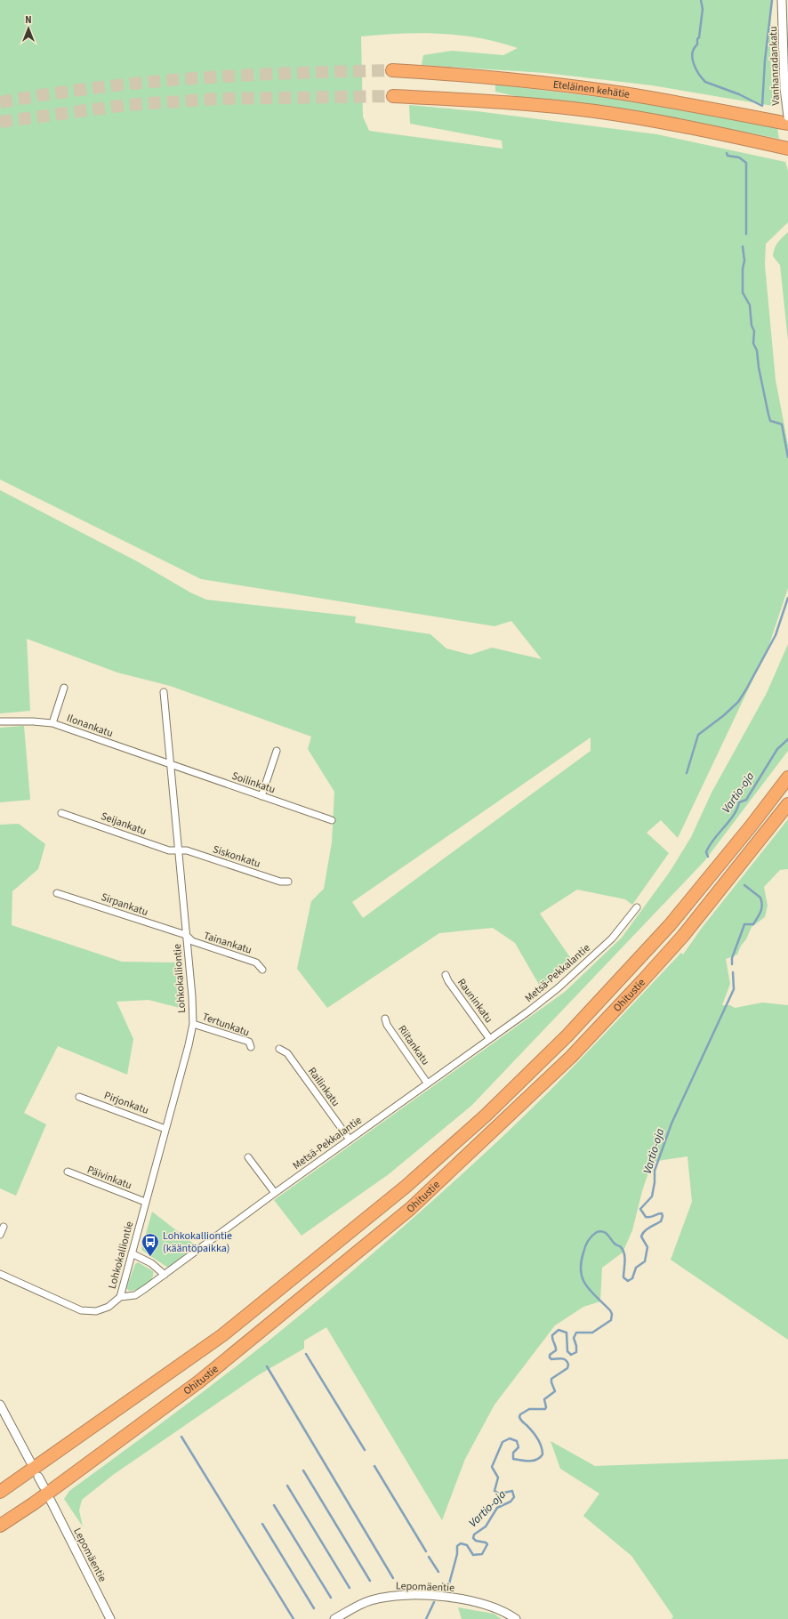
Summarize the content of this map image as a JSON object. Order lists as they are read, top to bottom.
{
  "streets": {
    "highway": ["Eteläinen kehätie", "Ohitustie"],
    "street": [
      "Vanhanradankatu",
      "Ilonankatu",
      "Soilinkatu",
      "Seijankatu",
      "Siskonkatu",
      "Sirpankatu",
      "Tainankatu",
      "Metsä-Pekkalantie",
      "Lohkokalliontie",
      "Rauninkatu",
      "Tertunkatu",
      "Riitankatu",
      "Railinkatu",
      "Pirjonkatu",
      "Päivinkatu",
      "Lepomäentie"
    ]
  },
  "crossings": [
    ["Ilonankatu", "Soilinkatu"],
    ["Ilonankatu", "Lohkokalliontie"],
    ["Soilinkatu", "Lohkokalliontie"],
    ["Seijankatu", "Siskonkatu"],
    ["Seijankatu", "Lohkokalliontie"],
    ["Siskonkatu", "Lohkokalliontie"],
    ["Sirpankatu", "Tainankatu"],
    ["Sirpankatu", "Lohkokalliontie"],
    ["Tainankatu", "Lohkokalliontie"],
    ["Metsä-Pekkalantie", "Lohkokalliontie"],
    ["Metsä-Pekkalantie", "Rauninkatu"],
    ["Metsä-Pekkalantie", "Riitankatu"],
    ["Metsä-Pekkalantie", "Railinkatu"],
    ["Lohkokalliontie", "Tertunkatu"],
    ["Lohkokalliontie", "Pirjonkatu"],
    ["Lohkokalliontie", "Päivinkatu"]
  ],
  "water": ["Vartio-oja"],
  "places": {
    "bus stop": ["Lohkokalliontie (kääntöpaikka)"]
  },
  "north": "top"
}
